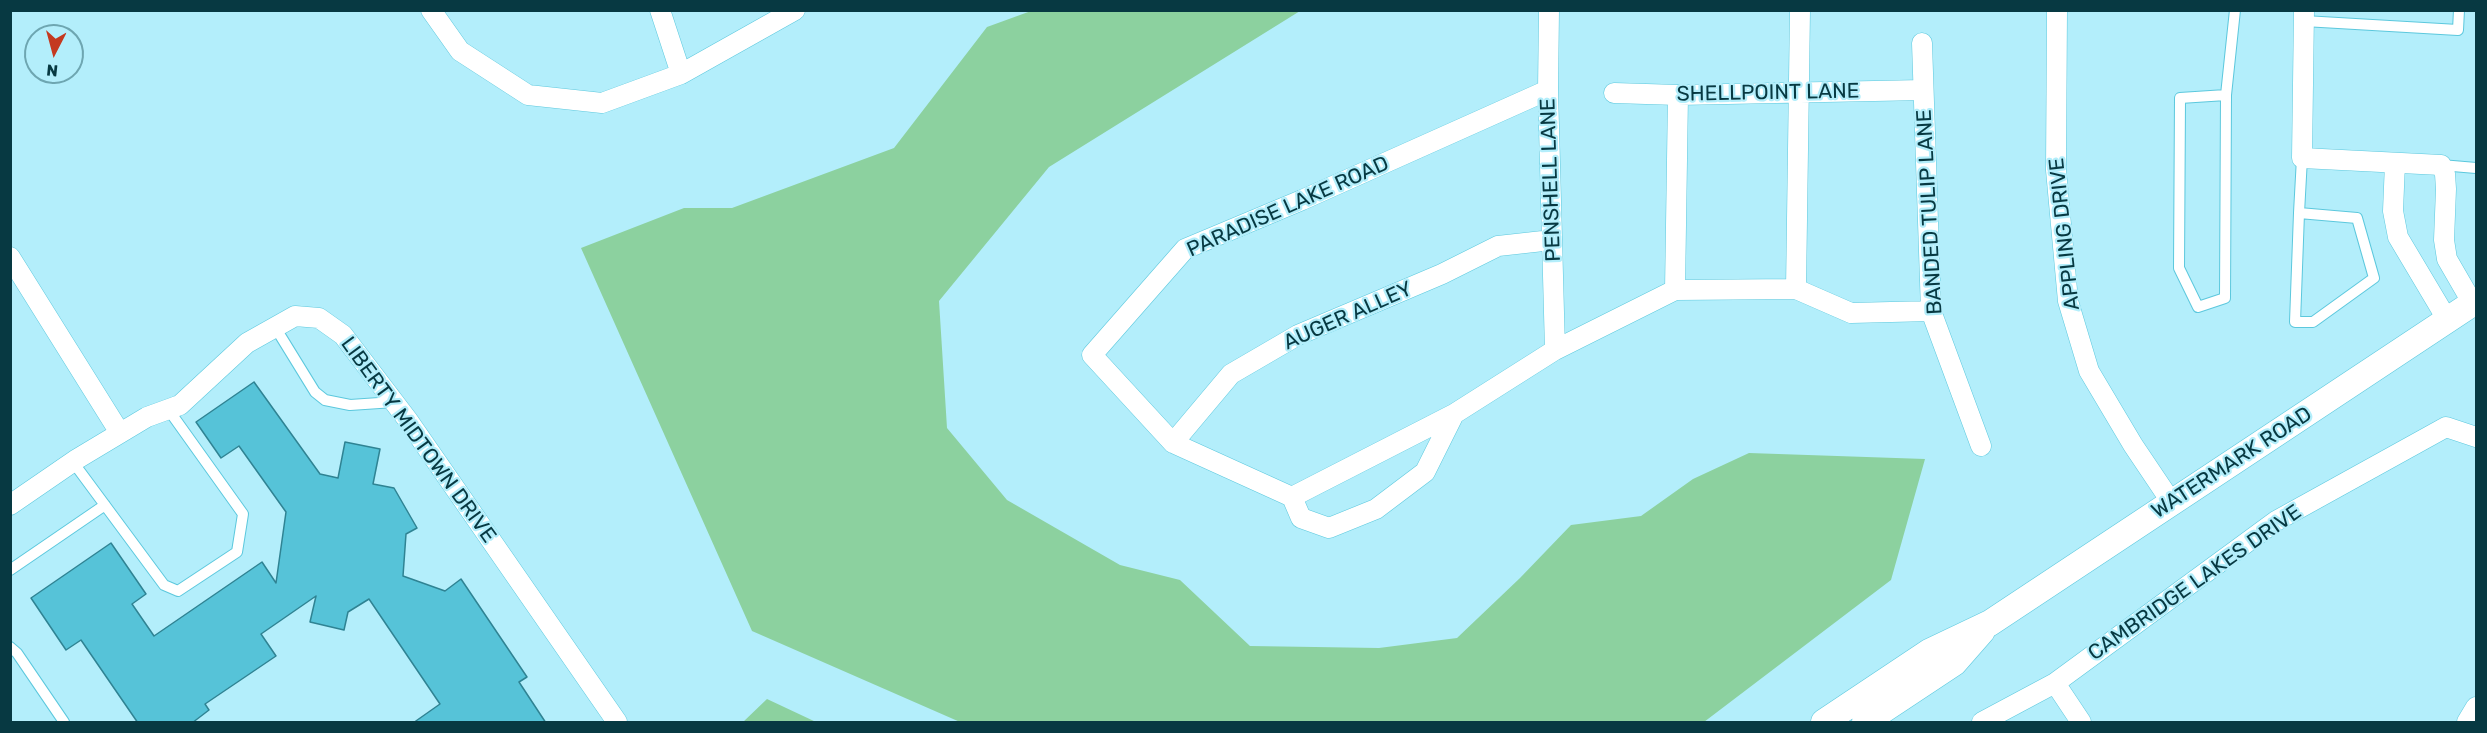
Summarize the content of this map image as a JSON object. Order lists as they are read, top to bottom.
{
  "streets": {
    "street": [
      "SHELLPOINT LANE",
      "PENSHELL LANE",
      "PARADISE LAKE ROAD",
      "BANDED TULIP LANE",
      "APPLING DRIVE",
      "AUGER ALLEY",
      "LIBERTY MIDTOWN DRIVE",
      "WATERMARK ROAD",
      "CAMBRIDGE LAKES DRIVE"
    ]
  },
  "crossings": [
    ["SHELLPOINT LANE", "BANDED TULIP LANE"],
    ["PENSHELL LANE", "PARADISE LAKE ROAD"],
    ["PENSHELL LANE", "AUGER ALLEY"],
    ["PARADISE LAKE ROAD", "AUGER ALLEY"],
    ["APPLING DRIVE", "WATERMARK ROAD"]
  ],
  "north": "bottom"
}
